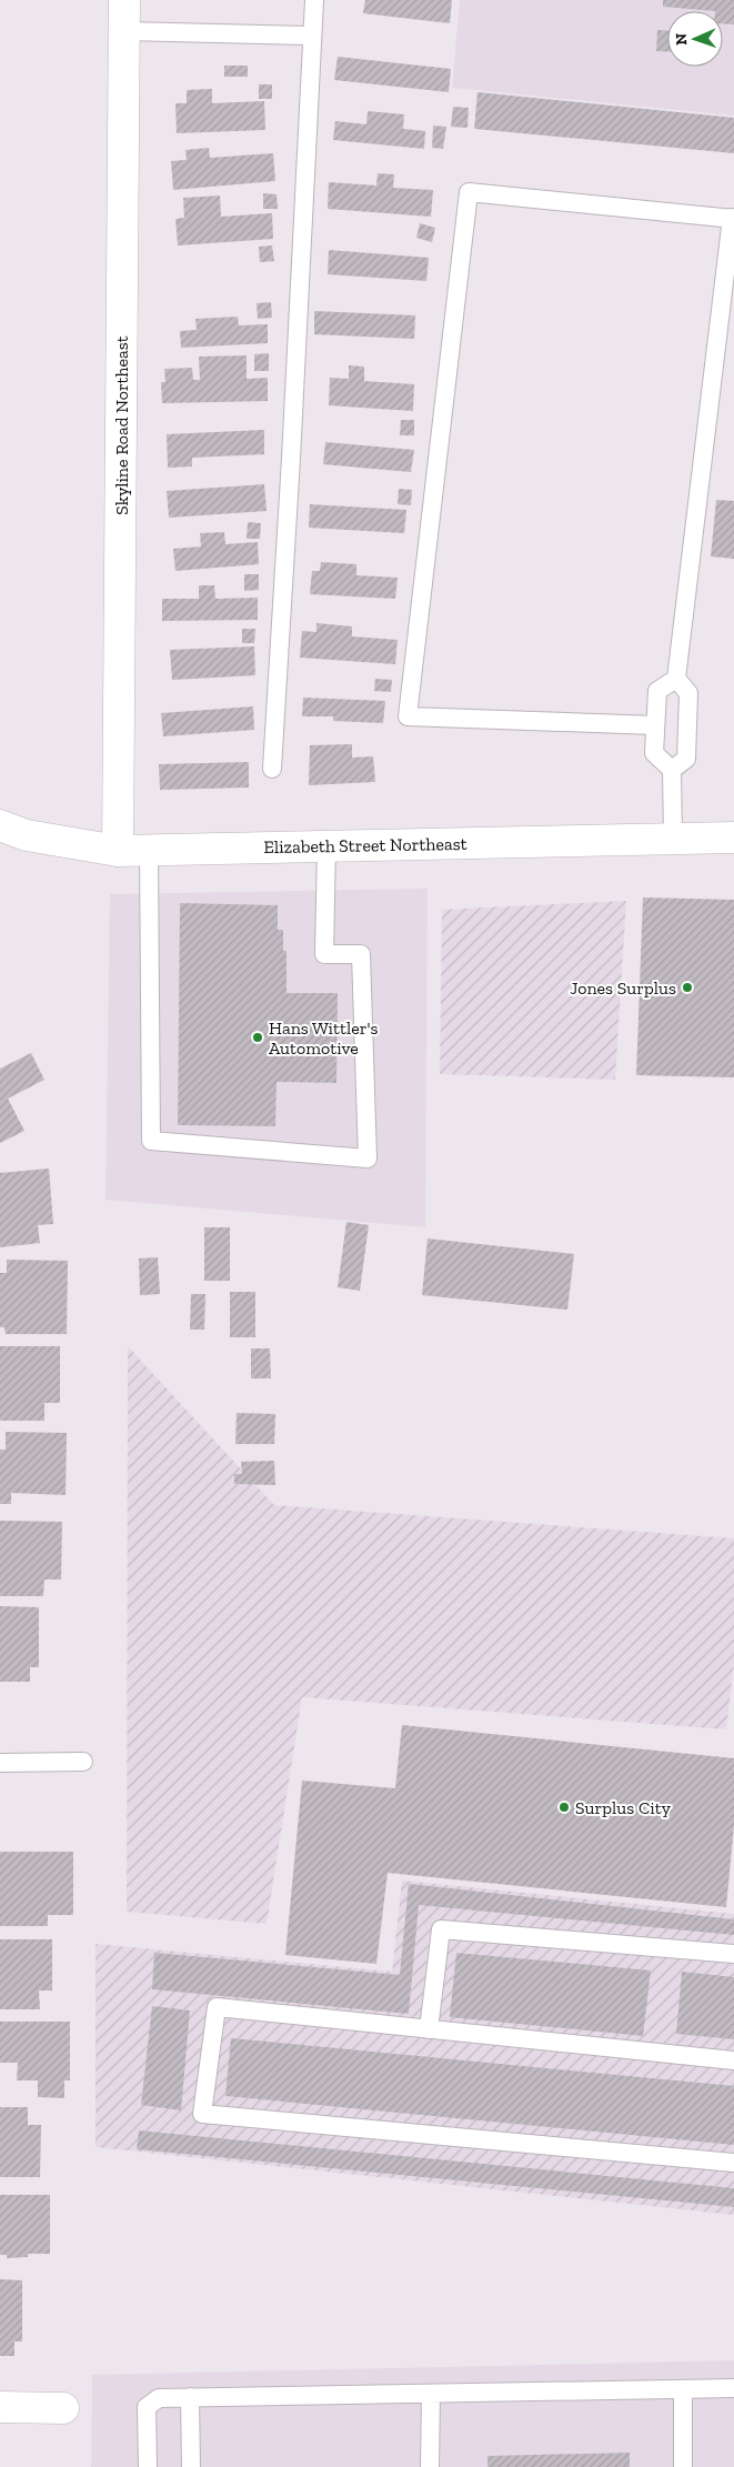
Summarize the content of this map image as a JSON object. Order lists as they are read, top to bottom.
{
  "streets": {
    "street": ["Skyline Road Northeast", "Elizabeth Street Northeast"]
  },
  "crossings": [
    ["Skyline Road Northeast", "Elizabeth Street Northeast"]
  ],
  "places": ["Jones Surplus", "Hans Wittler's Automotive", "Surplus City"],
  "north": "left"
}
